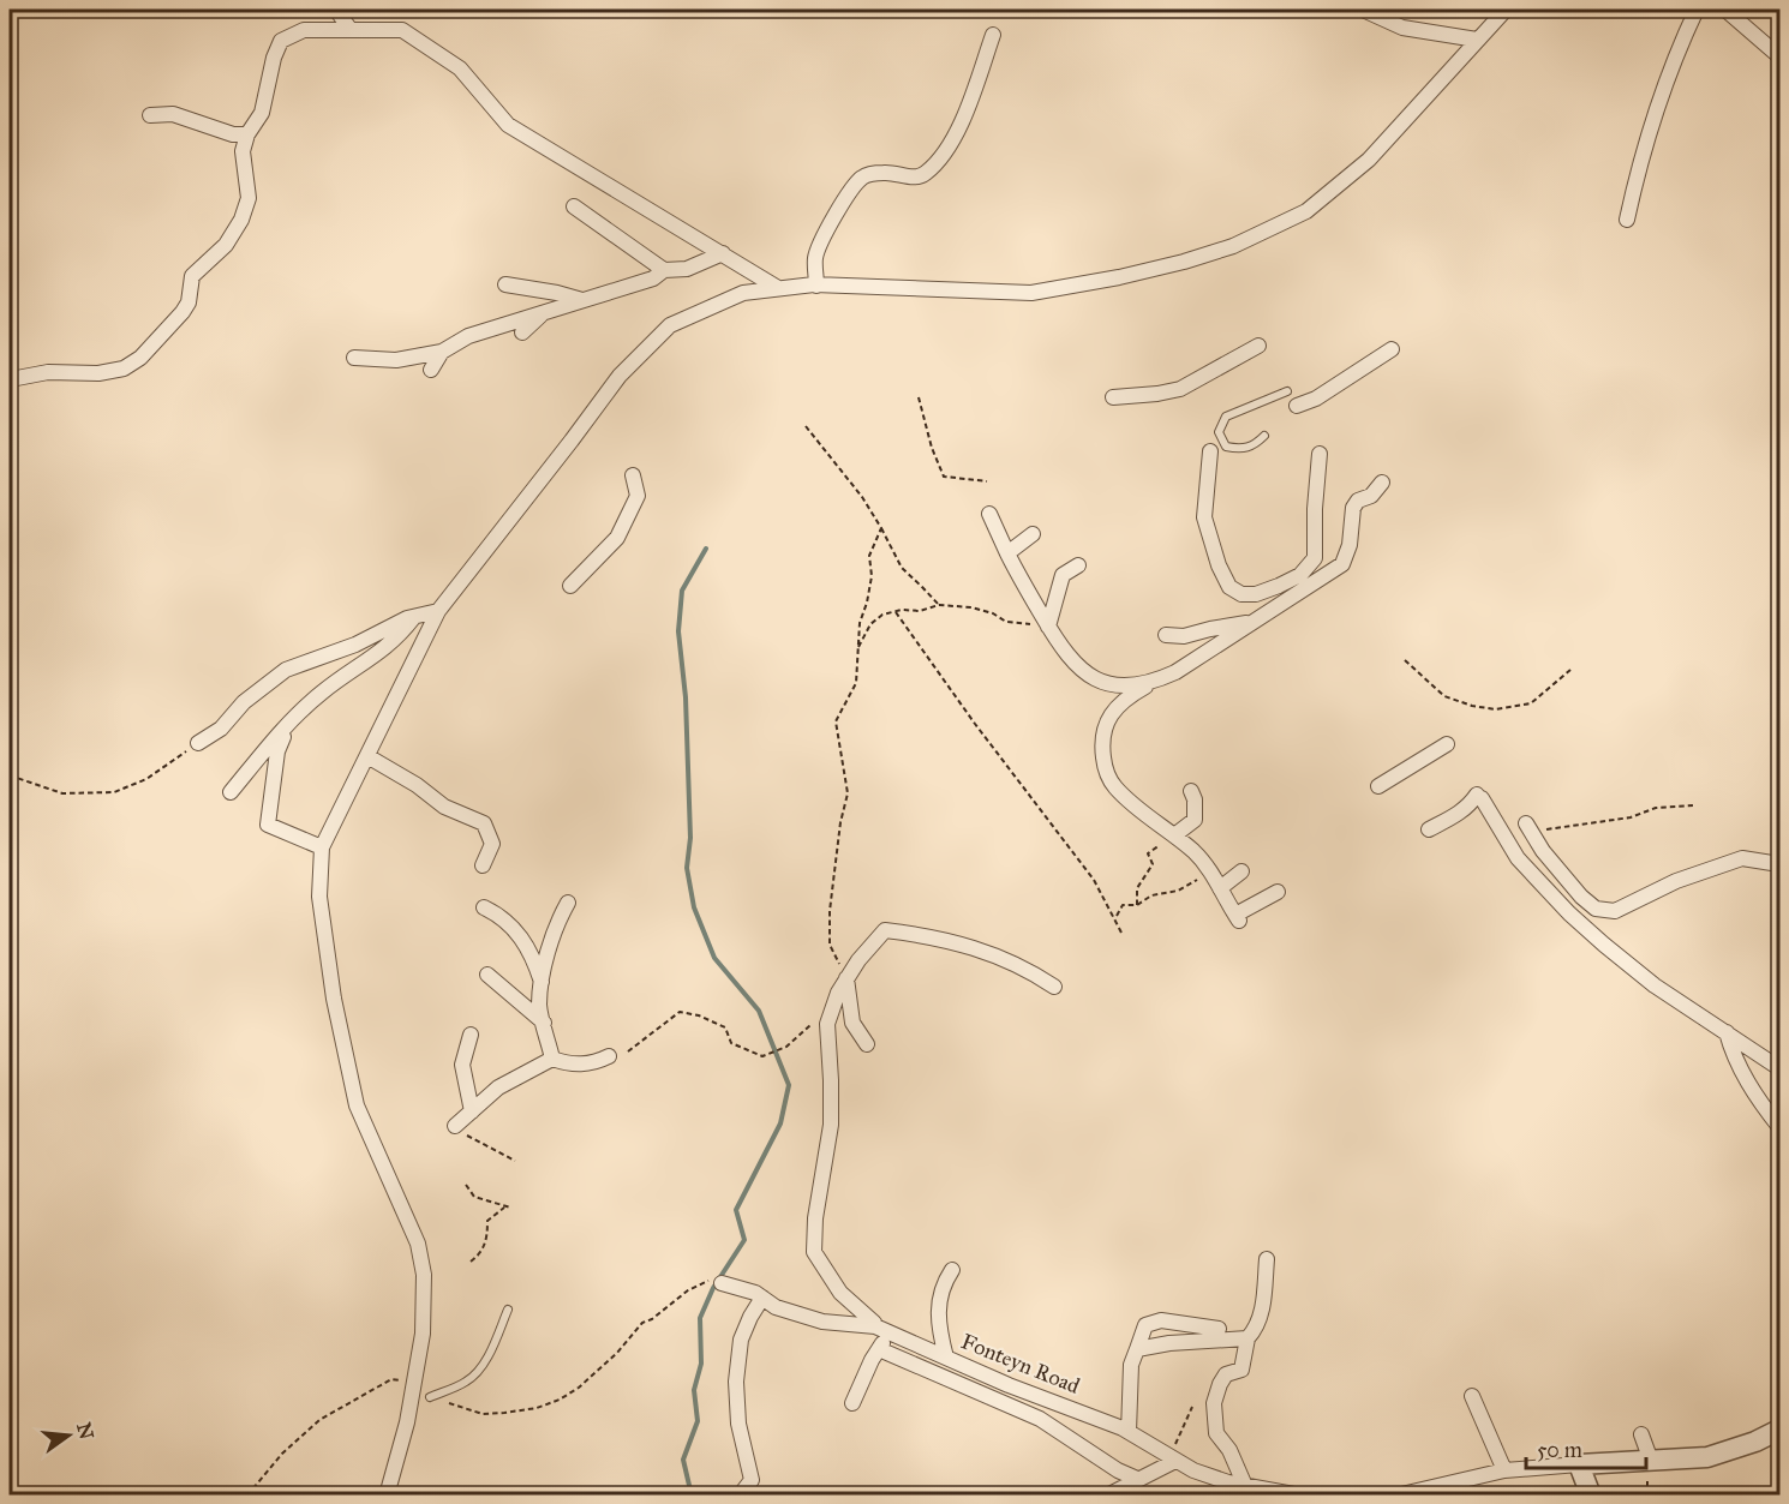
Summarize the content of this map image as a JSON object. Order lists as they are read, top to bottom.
{
  "streets": {
    "street": ["Fonteyn Road"]
  },
  "scale_bar": "50 m",
  "north": "right"
}
